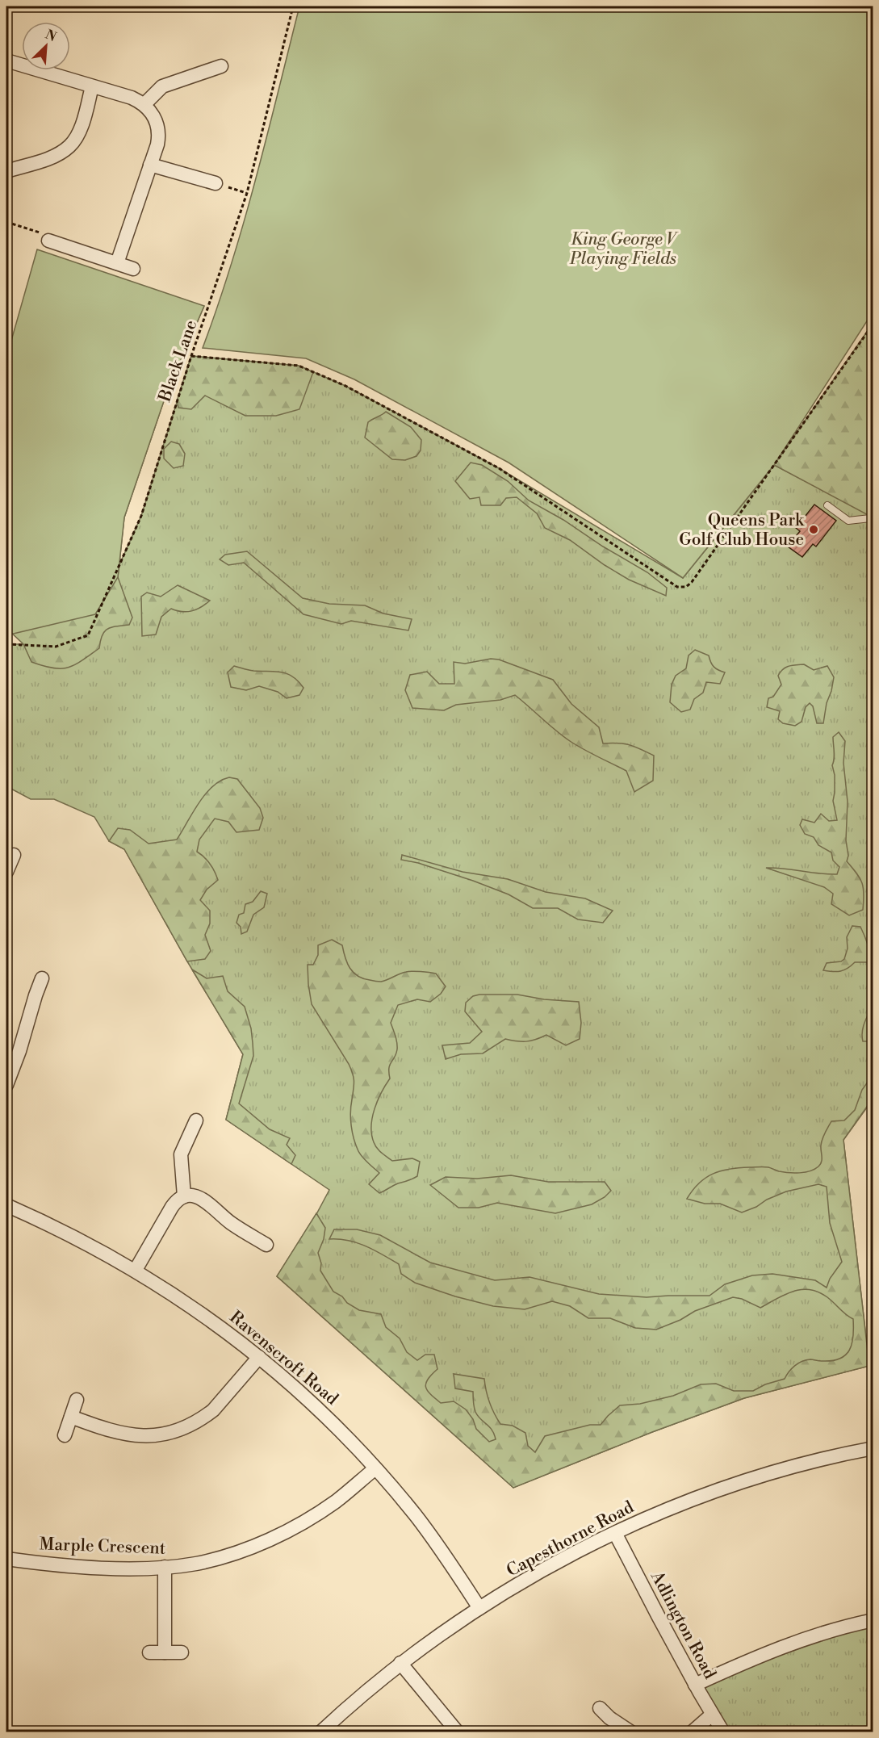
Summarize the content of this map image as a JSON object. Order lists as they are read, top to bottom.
{
  "streets": {
    "street": [
      "Ravenscroft Road",
      "Capesthorne Road",
      "Marple Crescent",
      "Adlington Road"
    ],
    "path": ["Black Lane"]
  },
  "crossings": [
    ["Ravenscroft Road", "Capesthorne Road"],
    ["Ravenscroft Road", "Marple Crescent"],
    ["Capesthorne Road", "Adlington Road"]
  ],
  "parks": ["King George V Playing Fields"],
  "places": ["Queens Park Golf Club House"],
  "north": "top right"
}
